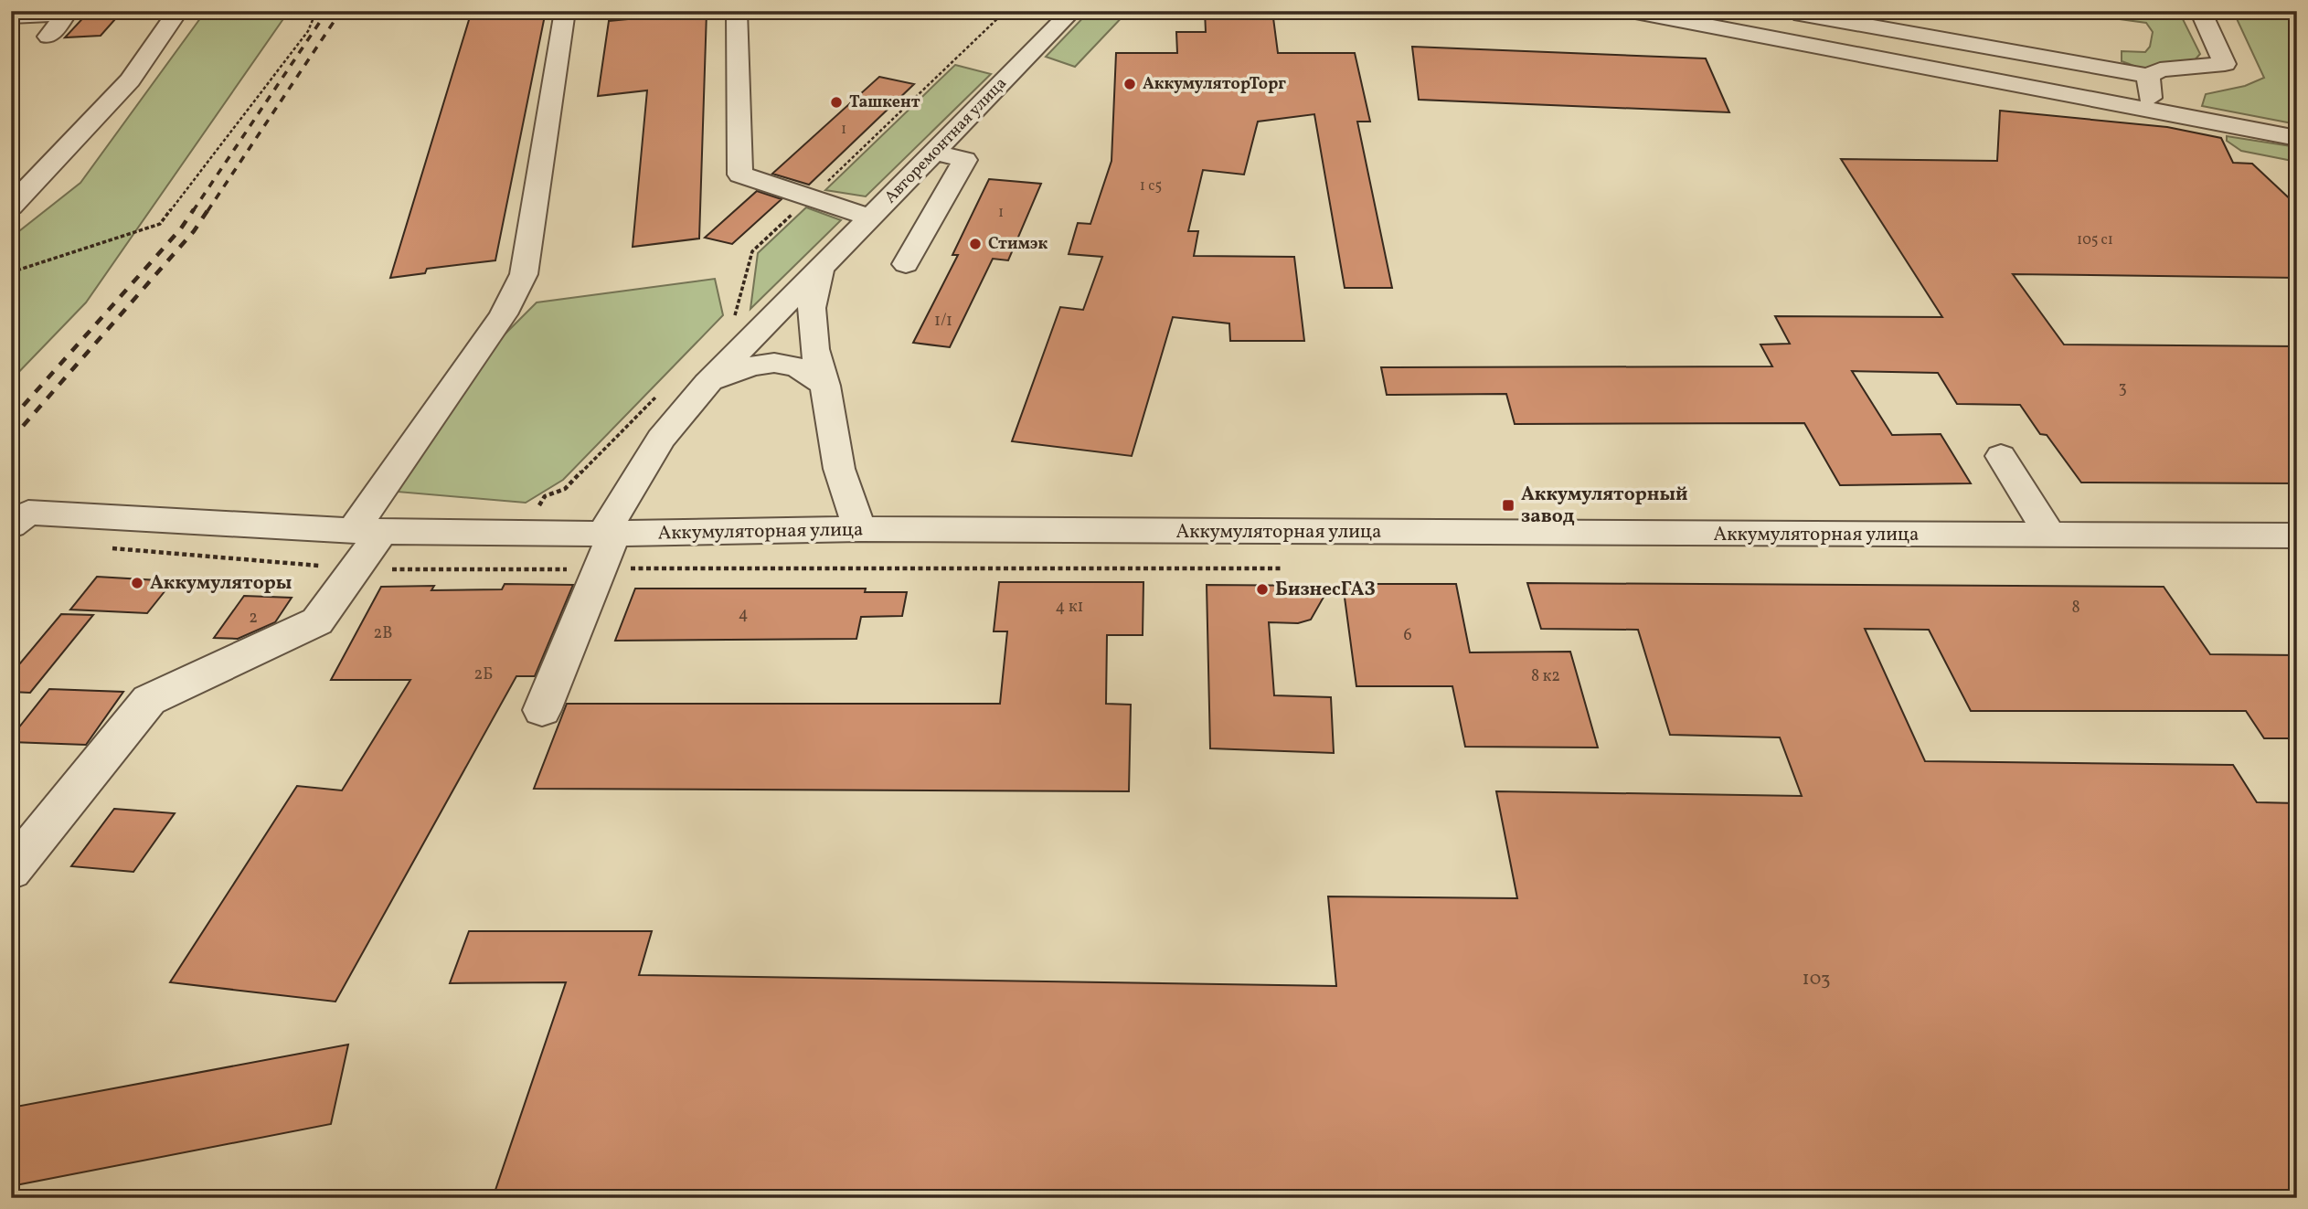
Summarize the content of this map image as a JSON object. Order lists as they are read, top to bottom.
{
  "streets": {
    "street": ["Авторемонтная улица", "Аккумуляторная улица"]
  },
  "places": {
    "other": [
      "АккумуляторТорг",
      "Ташкент",
      "Стимэк",
      "Аккумуляторы",
      "БизнесГАЗ"
    ],
    "transit": ["Аккумуляторный завод"]
  },
  "house_numbers": [
    "1",
    "1 с5",
    "1",
    "105 c1",
    "1/1",
    "3",
    "4 к1",
    "8",
    "4",
    "2",
    "2В",
    "6",
    "2Б",
    "8 к2",
    "103"
  ]
}
